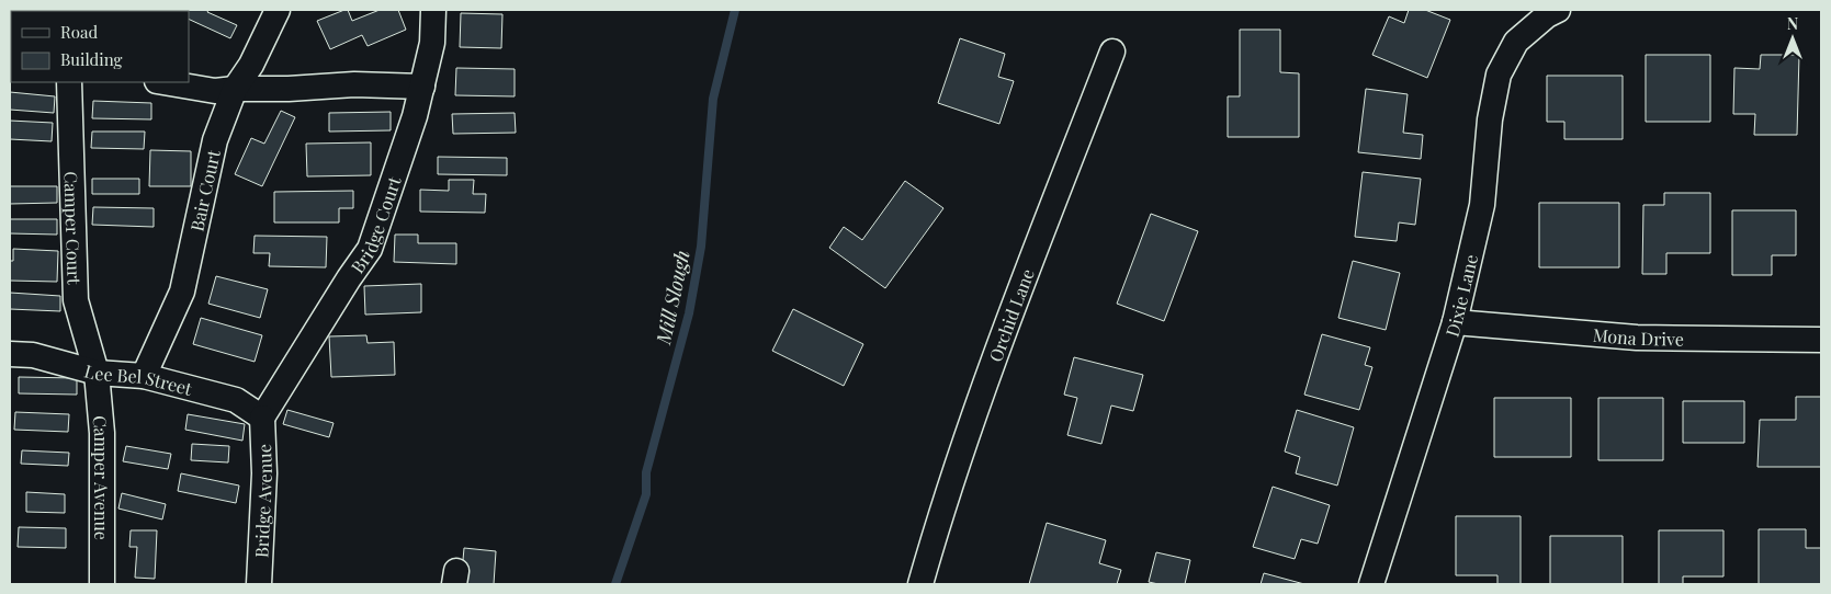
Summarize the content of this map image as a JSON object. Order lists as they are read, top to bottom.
{
  "streets": {
    "street": [
      "Bair Court",
      "Bridge Court",
      "Camper Court",
      "Dixie Lane",
      "Orchid Lane",
      "Mona Drive",
      "Lee Bel Street",
      "Camper Avenue",
      "Bridge Avenue"
    ]
  },
  "crossings": [
    ["Bair Court", "Lee Bel Street"],
    ["Bridge Court", "Lee Bel Street"],
    ["Bridge Court", "Bridge Avenue"],
    ["Camper Court", "Lee Bel Street"],
    ["Camper Court", "Camper Avenue"],
    ["Dixie Lane", "Mona Drive"],
    ["Lee Bel Street", "Camper Avenue"],
    ["Lee Bel Street", "Bridge Avenue"]
  ],
  "water": ["Mill Slough"],
  "legend": ["Road", "Building"],
  "north": "top"
}
